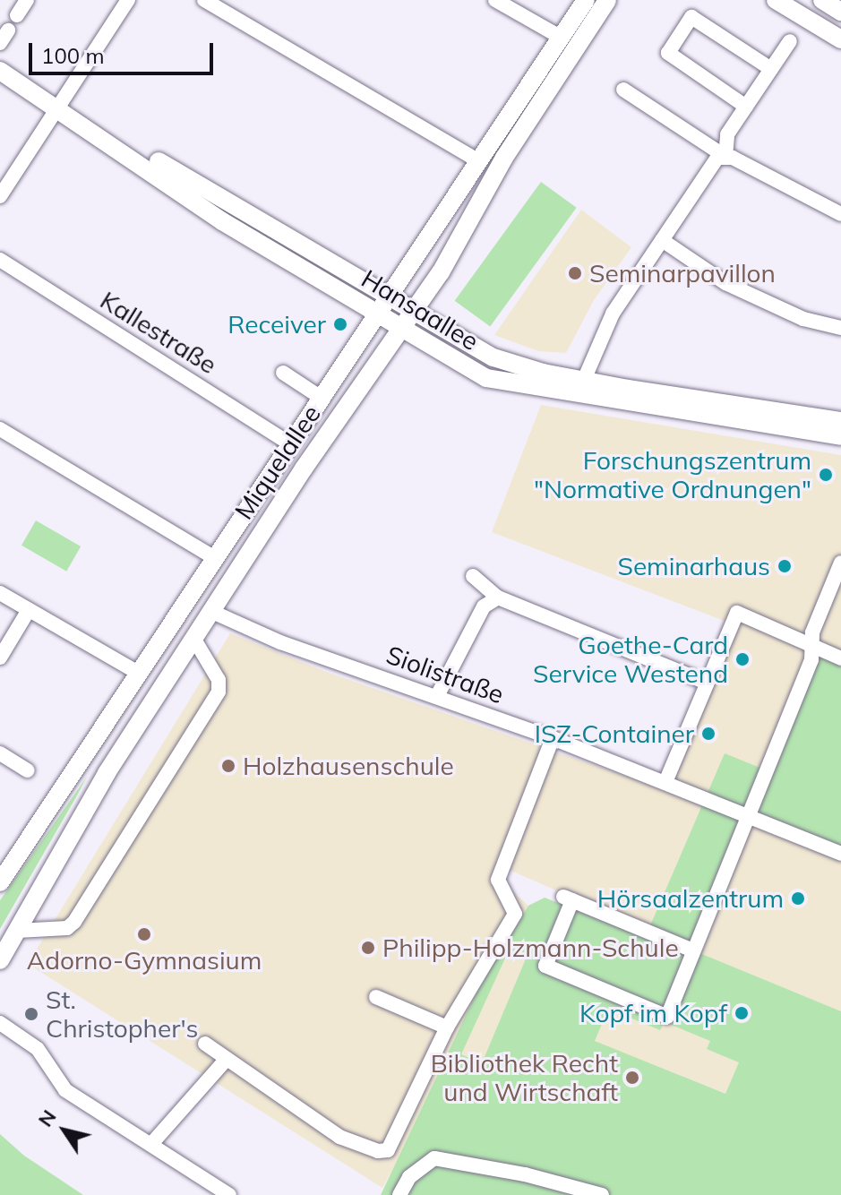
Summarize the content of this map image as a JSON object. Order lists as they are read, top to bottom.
{
  "streets": {
    "main road": ["Hansaallee", "Miquelallee"],
    "street": ["Kallestraße", "Siolistraße"]
  },
  "crossings": [
    ["Hansaallee", "Miquelallee"],
    ["Kallestraße", "Miquelallee"],
    ["Miquelallee", "Siolistraße"]
  ],
  "places": [
    "Seminarpavillon",
    "Receiver",
    "Forschungszentrum \"Normative Ordnungen\"",
    "Seminarhaus",
    "Goethe-Card Service Westend",
    "ISZ-Container",
    "Holzhausenschule",
    "Hörsaalzentrum",
    "Adorno-Gymnasium",
    "Philipp-Holzmann-Schule",
    "Kopf im Kopf",
    "St. Christopher's",
    "Bibliothek Recht und Wirtschaft"
  ],
  "scale_bar": "100 m",
  "north": "top left"
}
